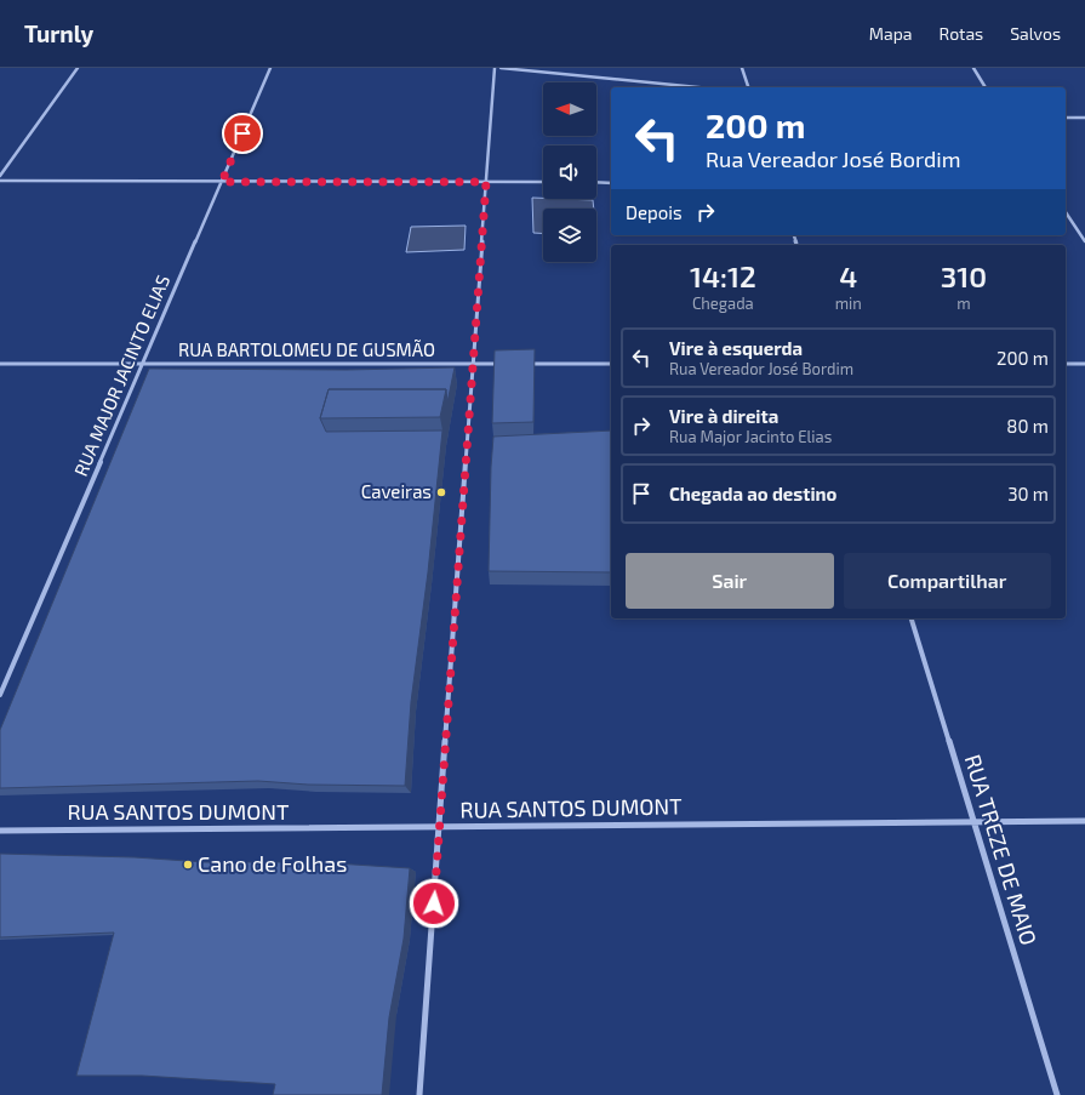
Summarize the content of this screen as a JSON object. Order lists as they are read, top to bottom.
{
  "streets": {
    "street": [
      "RUA BARTOLOMEU DE GUSMÃO",
      "RUA MAJOR JACINTO ELIAS",
      "RUA SANTOS DUMONT",
      "RUA TREZE DE MAIO"
    ]
  },
  "crossings": [
    ["RUA BARTOLOMEU DE GUSMÃO", "RUA MAJOR JACINTO ELIAS"],
    ["RUA SANTOS DUMONT", "RUA TREZE DE MAIO"]
  ],
  "places": ["Caveiras", "Cano de Folhas"],
  "north": "left",
  "page": {
    "header": "Turnly",
    "nav": ["Mapa", "Rotas", "Salvos"],
    "turn": ["200 m", "Rua Vereador José Bordim"],
    "then": "Depois",
    "eta": [
      "14:12",
      "Chegada",
      "4",
      "min",
      "310",
      "m"
    ],
    "list": [
      {
        "name": "Vire à esquerda",
        "note": "Rua Vereador José Bordim",
        "value": "200 m"
      },
      {
        "name": "Vire à direita",
        "note": "Rua Major Jacinto Elias",
        "value": "80 m"
      },
      {
        "name": "Chegada ao destino",
        "value": "30 m"
      }
    ],
    "buttons": ["Sair", "Compartilhar"]
  }
}
